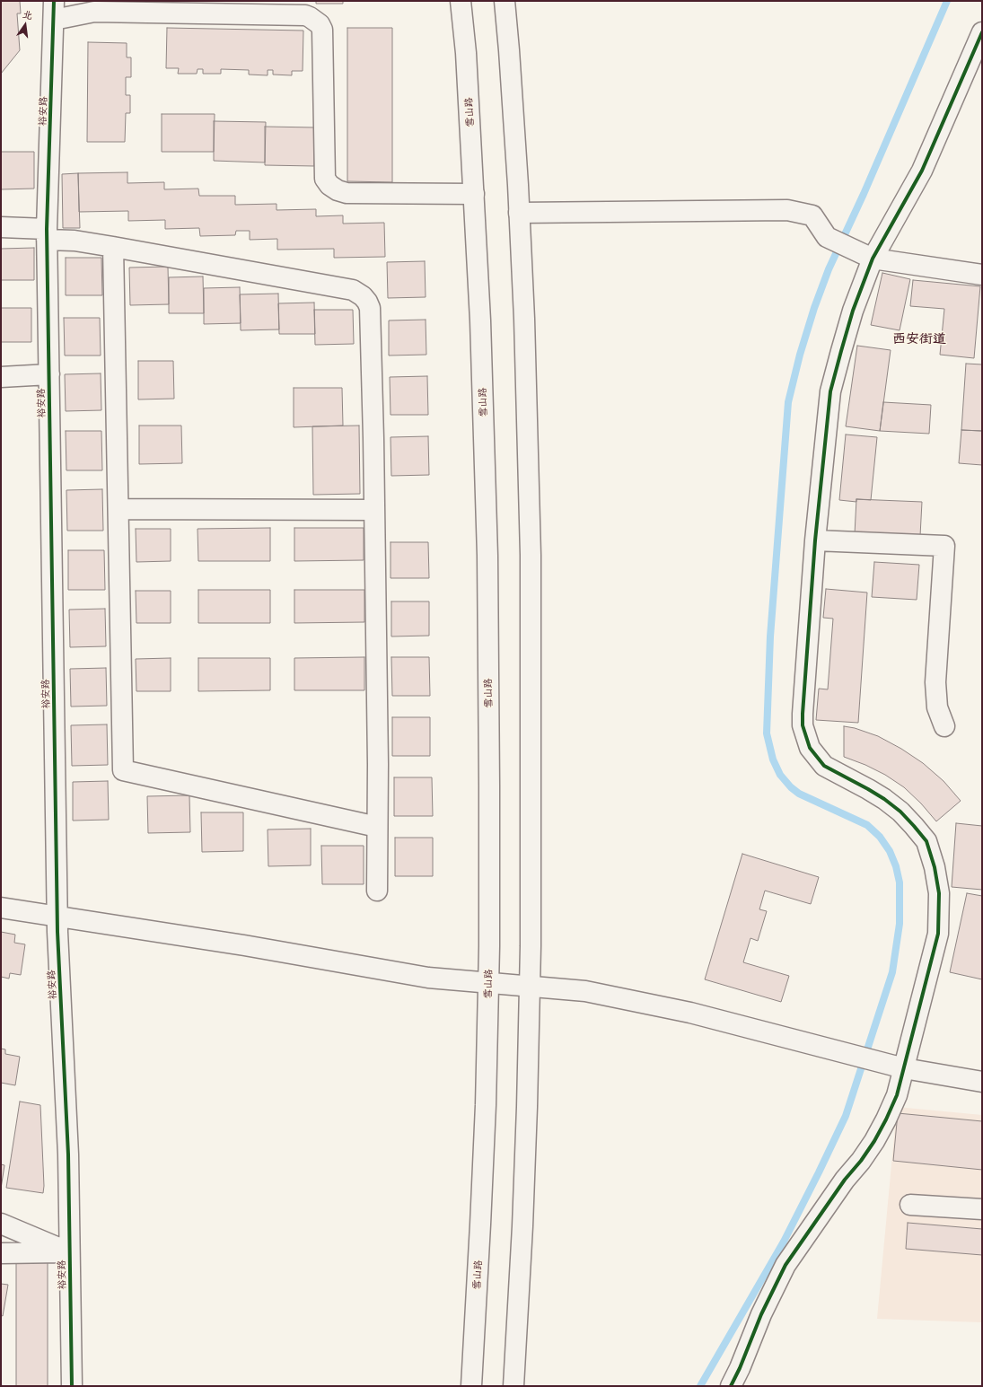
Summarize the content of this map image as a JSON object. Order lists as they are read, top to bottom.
{
  "streets": {
    "street": ["裕安路", "雪山路"]
  },
  "districts": ["西安街道"],
  "north": "top"
}
